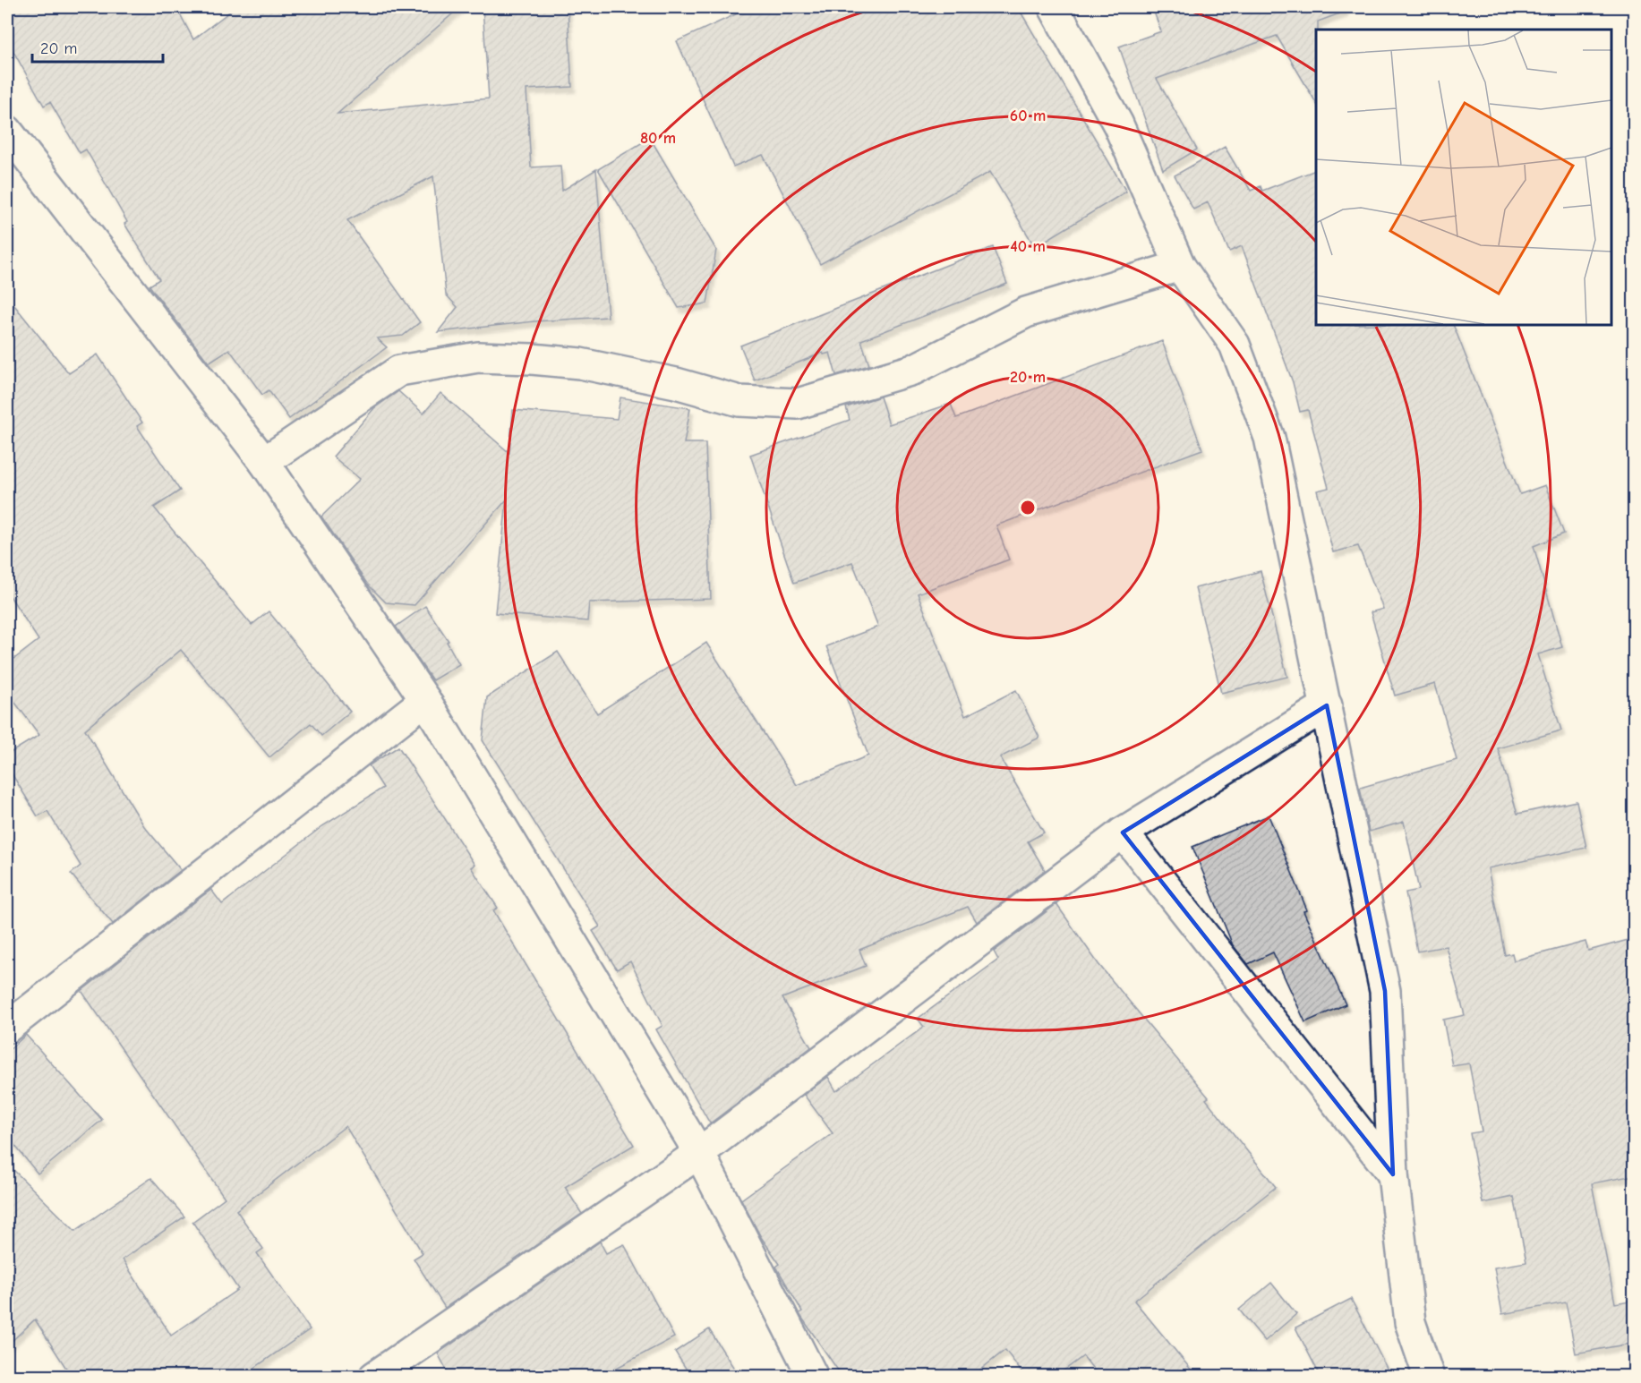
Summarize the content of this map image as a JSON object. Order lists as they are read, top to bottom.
{
  "scale_bar": "20 m",
  "rings": [
    "60 m",
    "80 m",
    "40 m",
    "20 m"
  ]
}
